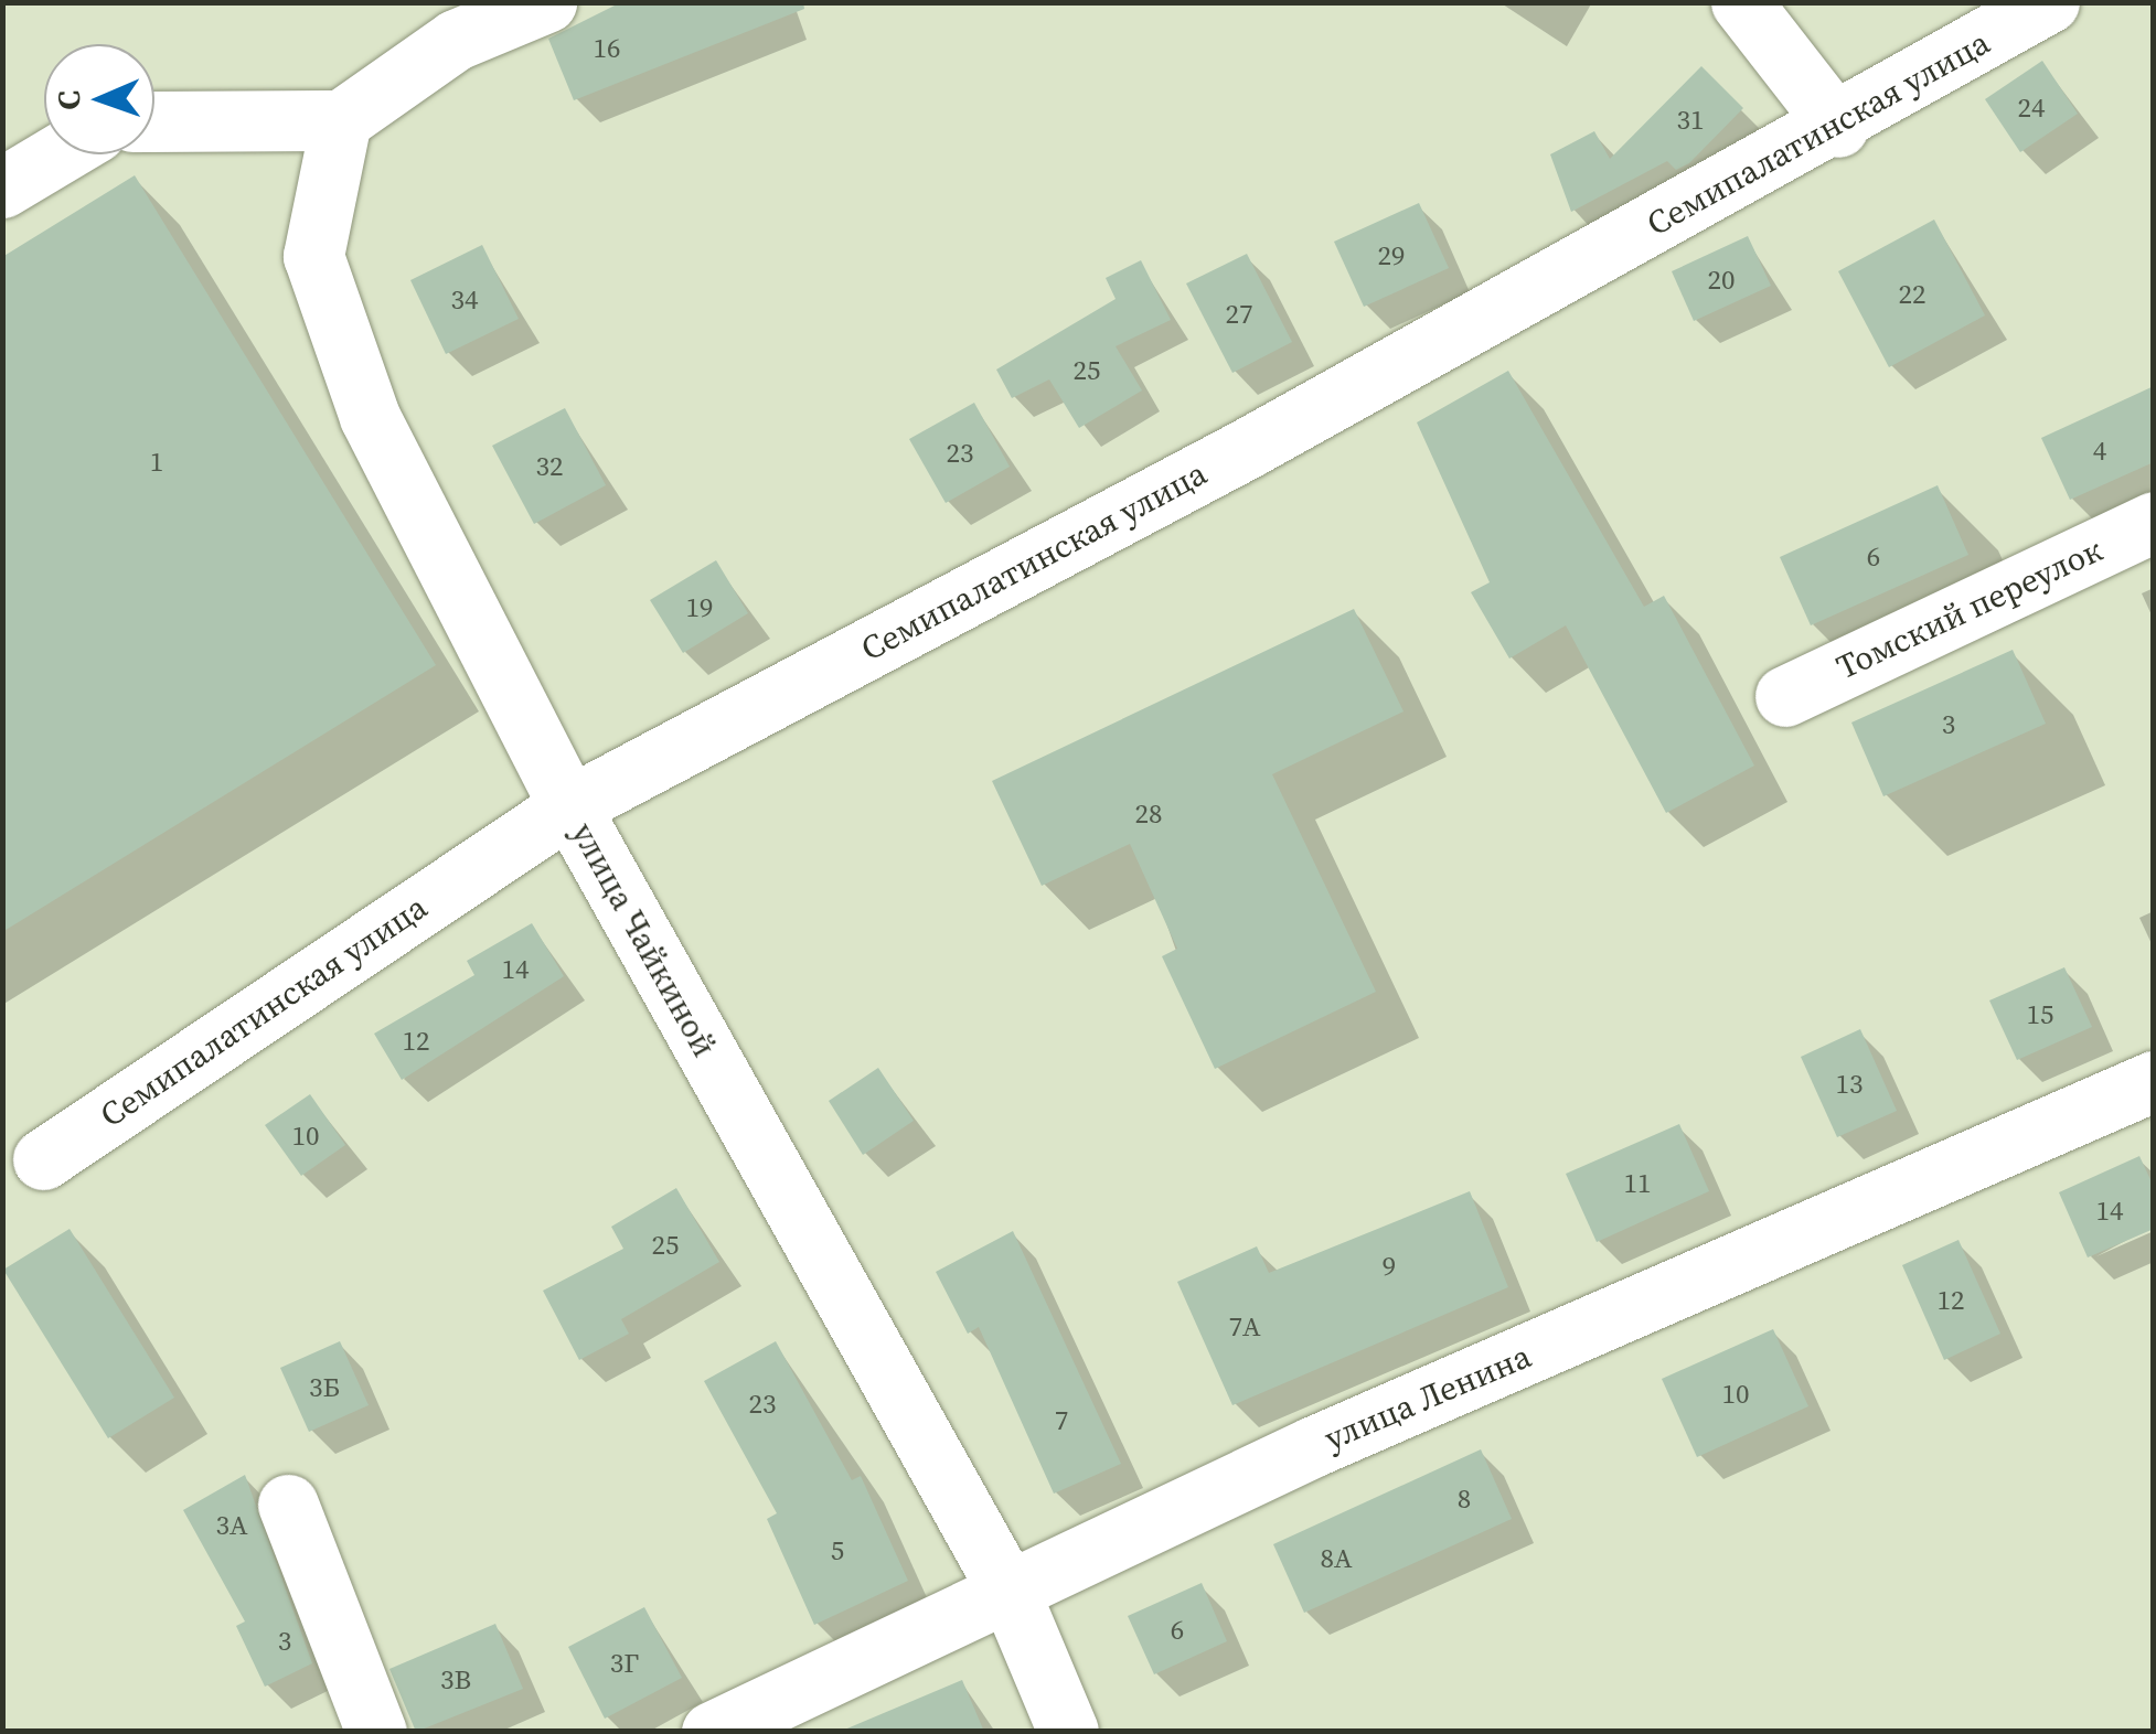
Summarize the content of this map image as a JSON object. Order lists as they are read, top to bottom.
{
  "streets": {
    "street": [
      "Семипалатинская улица",
      "Томский переулок",
      "улица Чайкиной",
      "улица Ленина"
    ]
  },
  "crossings": [
    ["Семипалатинская улица", "улица Чайкиной"],
    ["улица Чайкиной", "улица Ленина"]
  ],
  "house_numbers": [
    "16",
    "24",
    "31",
    "29",
    "20",
    "22",
    "34",
    "27",
    "25",
    "4",
    "23",
    "1",
    "32",
    "6",
    "19",
    "3",
    "28",
    "14",
    "15",
    "12",
    "13",
    "10",
    "11",
    "14",
    "25",
    "9",
    "12",
    "7А",
    "3Б",
    "10",
    "23",
    "7",
    "8",
    "3А",
    "5",
    "8А",
    "6",
    "3",
    "3Г",
    "3В"
  ],
  "north": "left"
}
